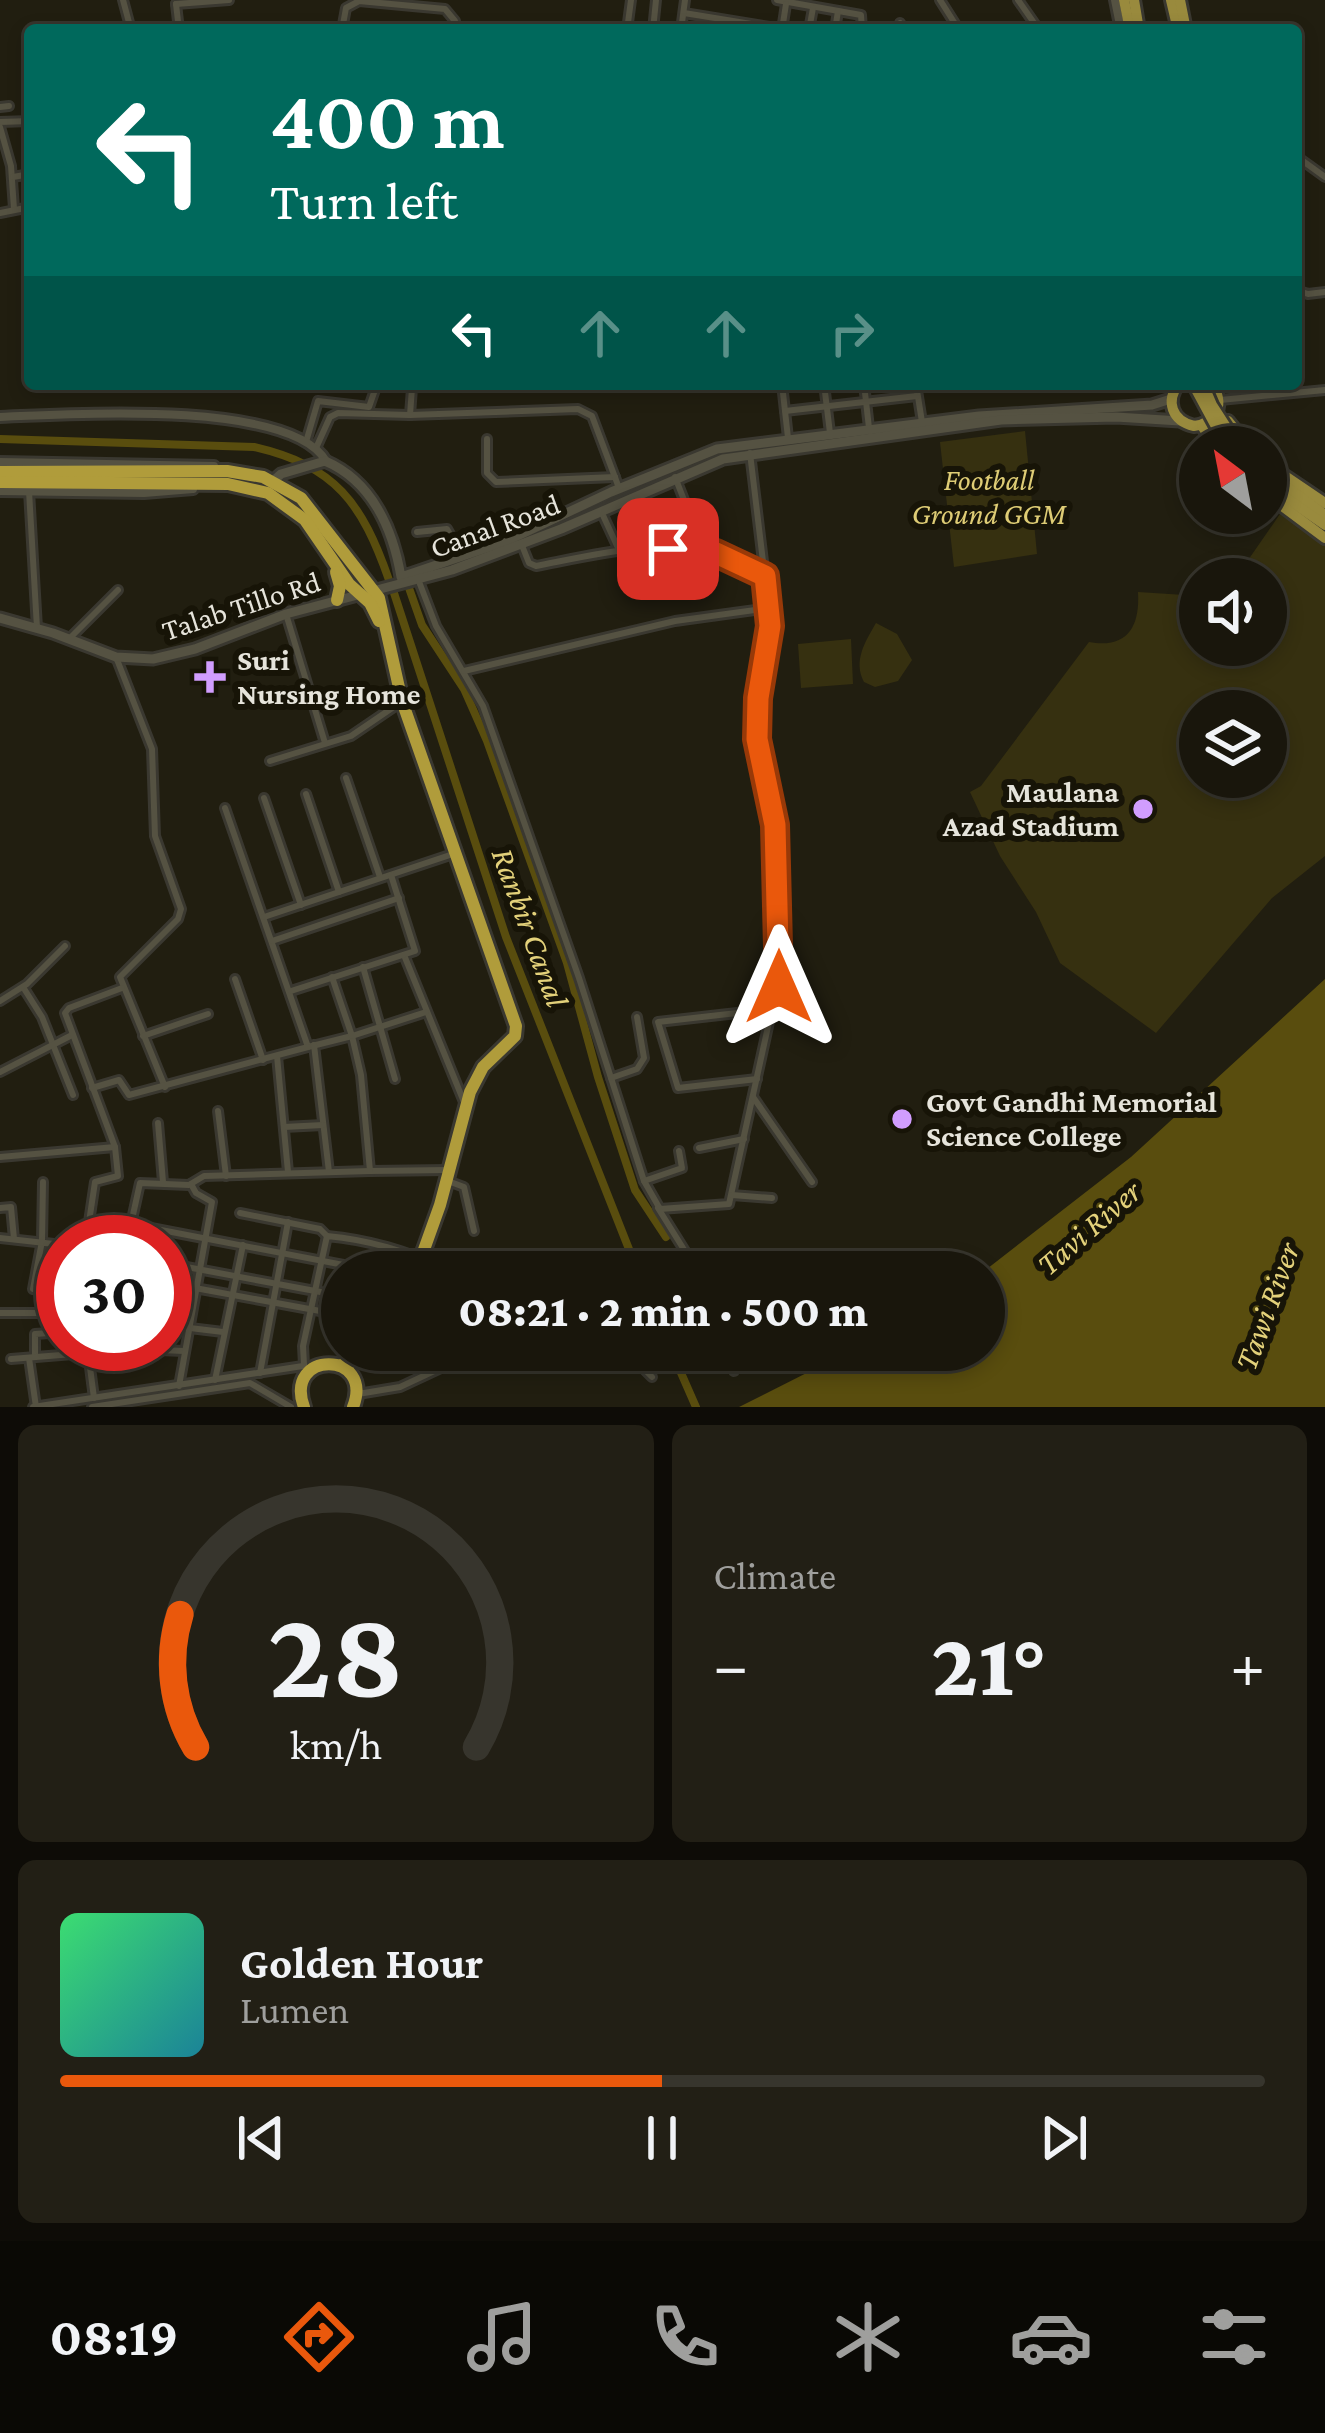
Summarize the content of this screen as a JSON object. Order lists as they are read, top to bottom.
{
  "streets": {
    "main road": ["Canal Road", "Talab Tillo Rd"]
  },
  "crossings": [
    ["Canal Road", "Talab Tillo Rd"]
  ],
  "water": ["Ranbir Canal", "Tavi River", "Tawi River"],
  "parks": ["Football Ground GGM"],
  "places": {
    "health": ["Suri Nursing Home"],
    "other": ["Maulana Azad Stadium", "Govt Gandhi Memorial Science College"]
  },
  "north": "top left",
  "page": {
    "turn": ["400 m", "Turn left"],
    "limit": "30",
    "trip": "08:21 · 2 min · 500 m",
    "tile": "Climate",
    "heat": ["−", "21°", "+"],
    "song": ["Golden Hour", "Lumen"],
    "tabs": "08:19",
    "gauge": ["28", "km/h"]
  }
}
